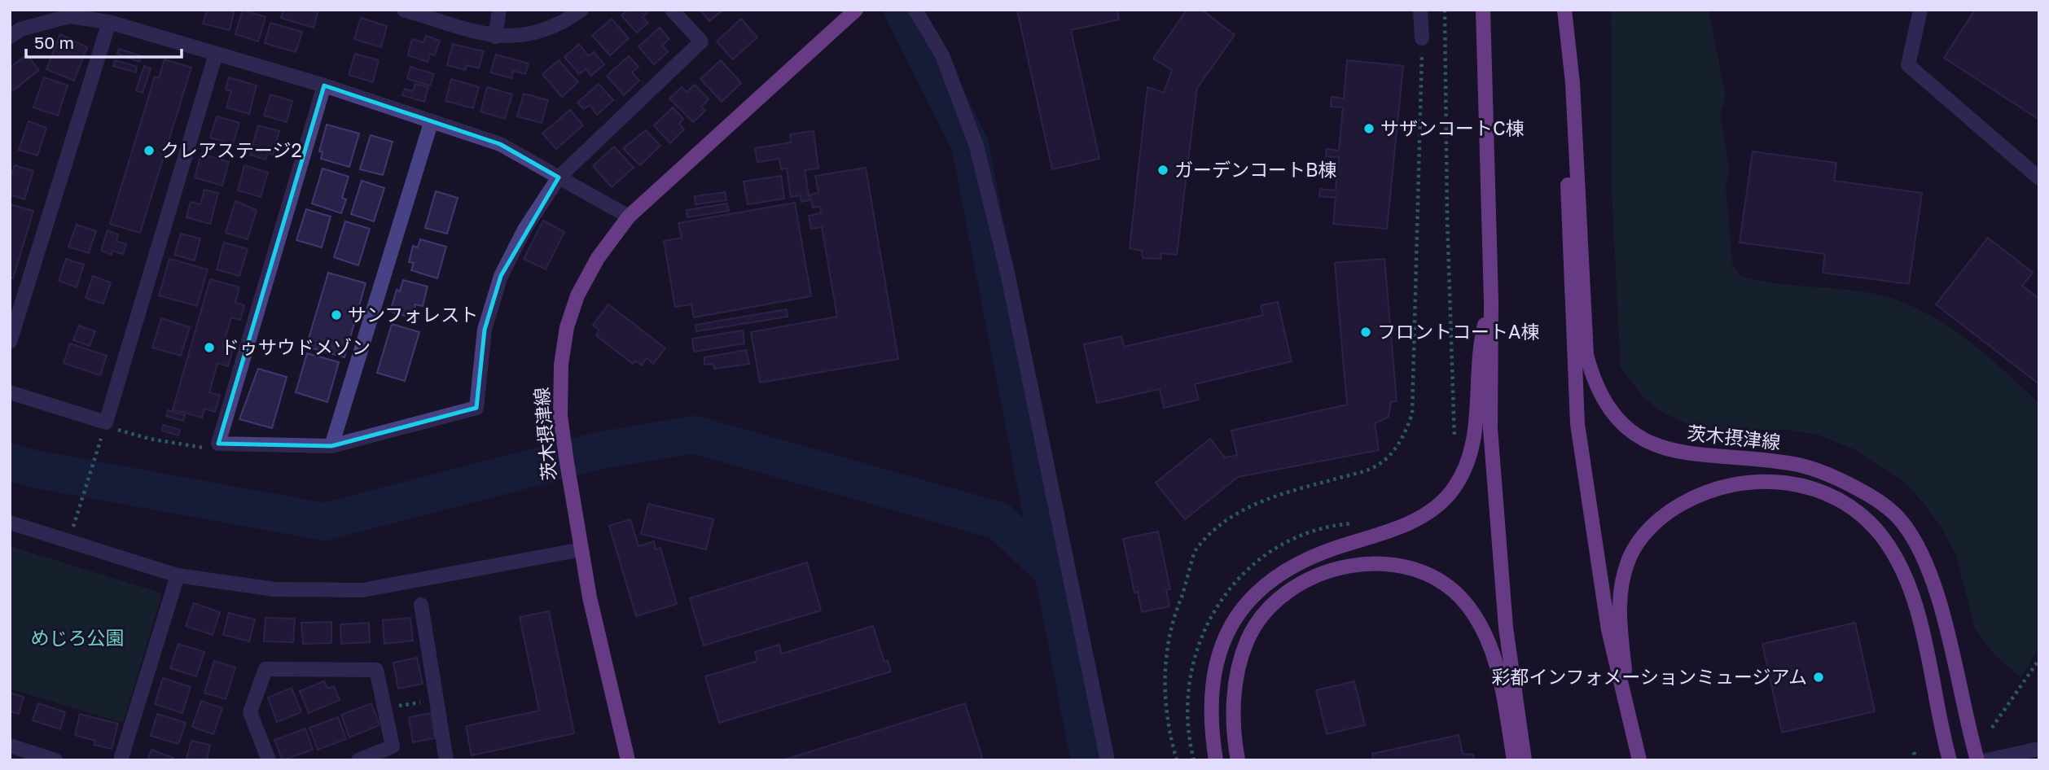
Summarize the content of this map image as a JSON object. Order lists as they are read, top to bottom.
{
  "streets": {
    "main road": ["茨木摂津線"]
  },
  "parks": ["めじろ公園"],
  "places": [
    "サザンコートC棟",
    "クレアステージ2",
    "ガーデンコートB棟",
    "サンフォレスト",
    "フロントコートA棟",
    "ドゥサウドメゾン",
    "彩都インフォメーションミュージアム"
  ],
  "scale_bar": "50 m"
}
